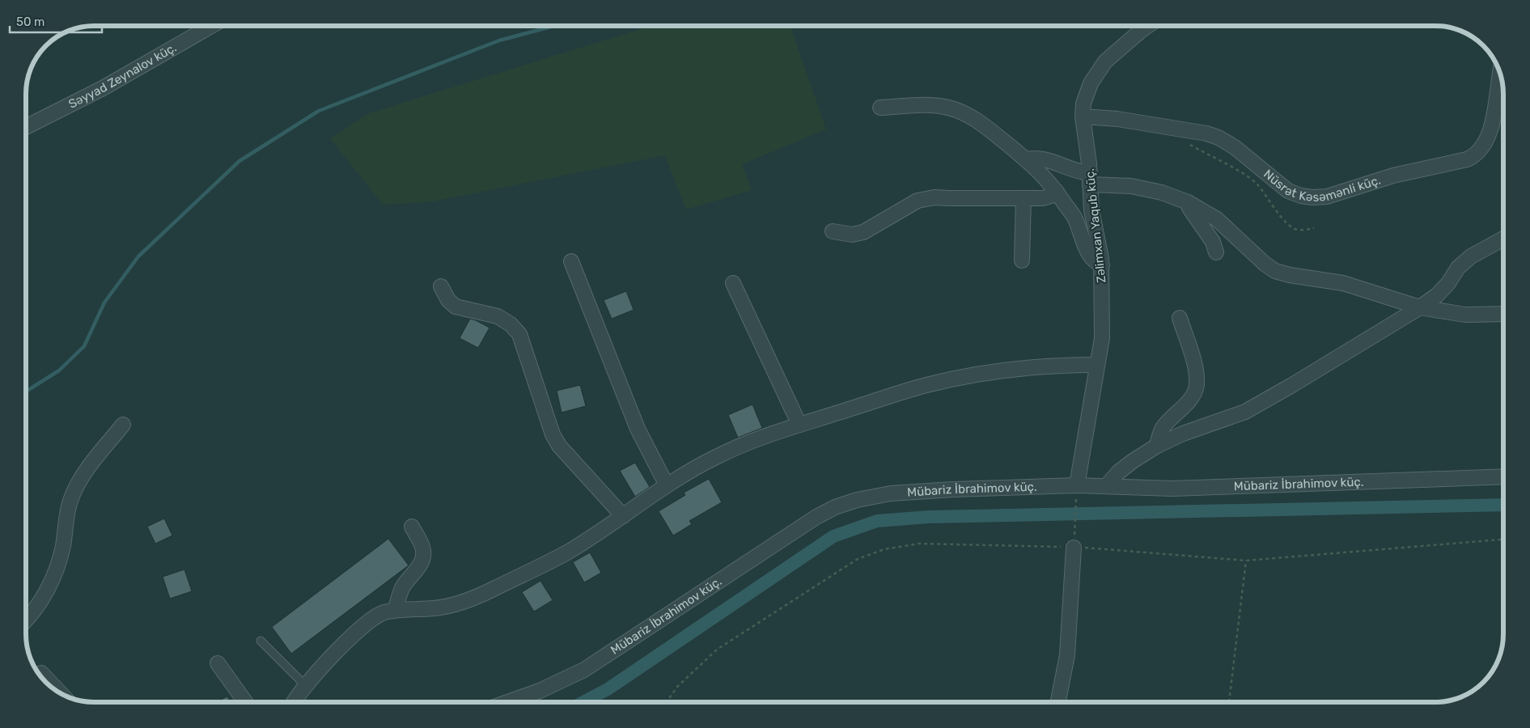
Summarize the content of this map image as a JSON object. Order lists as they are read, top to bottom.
{
  "streets": {
    "street": [
      "Səyyad Zeynalov küç.",
      "Nüsrət Kəsəmənli küç.",
      "Zəlimxan Yaqub küç.",
      "Mübariz İbrahimov küç."
    ]
  },
  "crossings": [
    ["Nüsrət Kəsəmənli küç.", "Zəlimxan Yaqub küç."],
    ["Zəlimxan Yaqub küç.", "Mübariz İbrahimov küç."]
  ],
  "scale_bar": "50 m"
}
